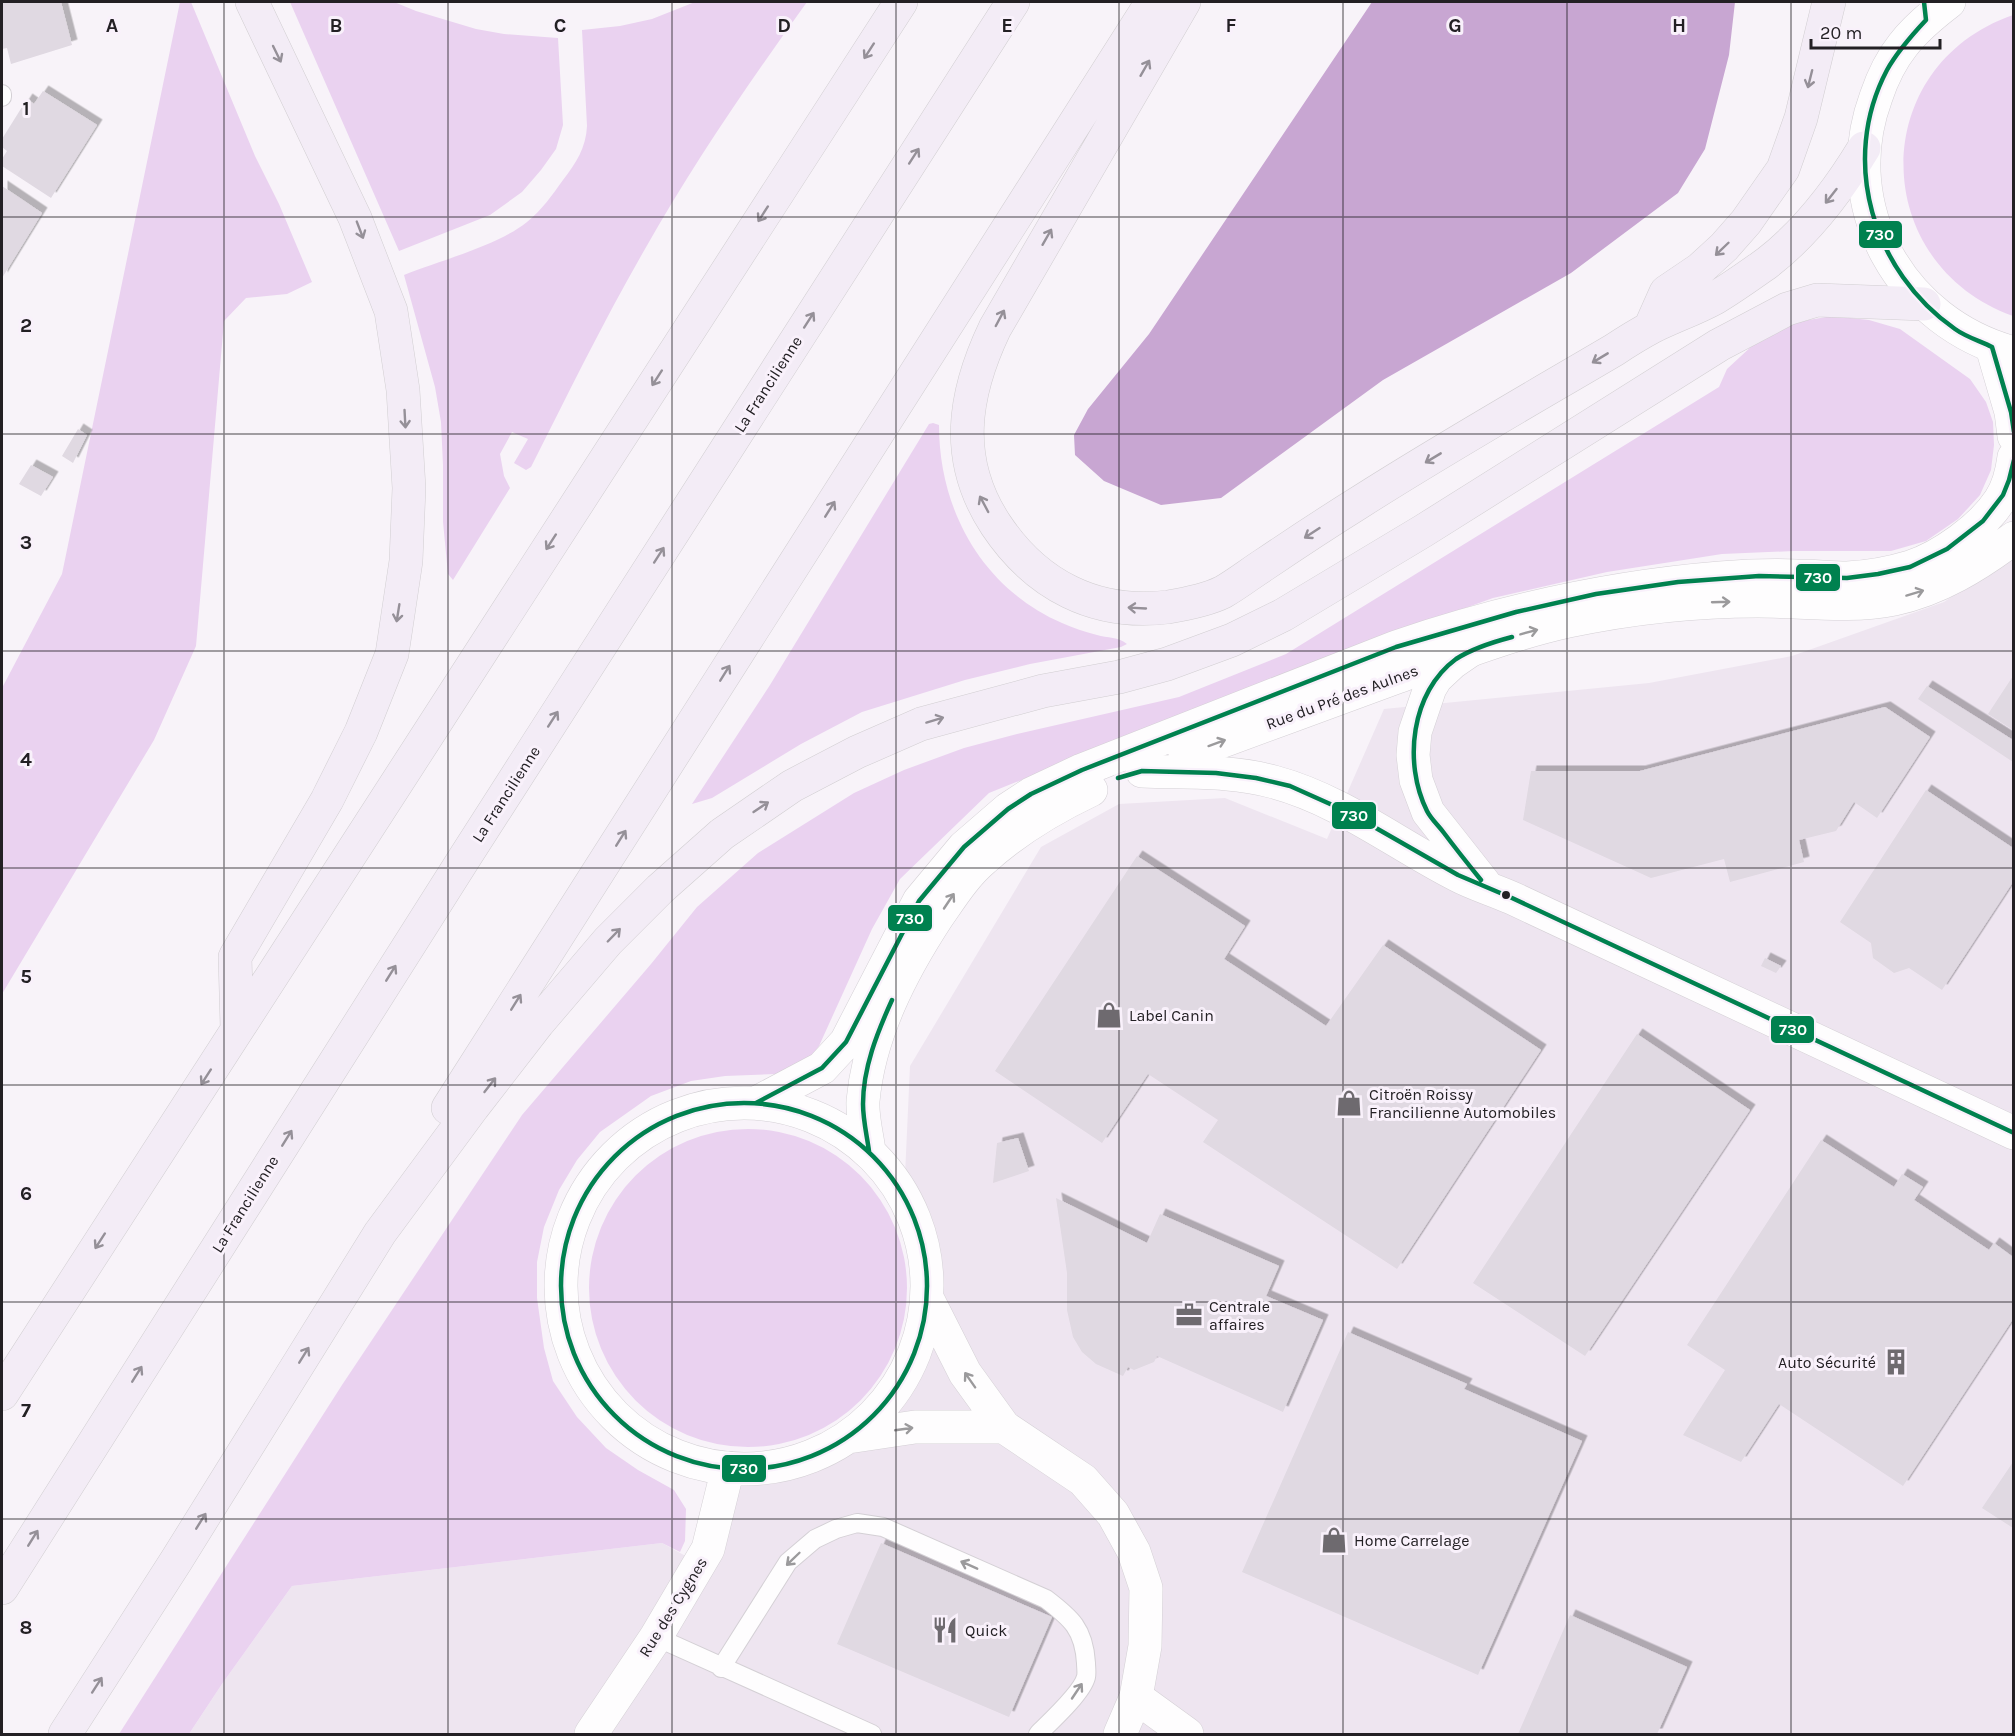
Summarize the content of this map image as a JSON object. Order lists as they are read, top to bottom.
{
  "streets": {
    "highway": ["La Francilienne"],
    "street": ["Rue du Pré des Aulnes", "Rue des Cygnes"]
  },
  "places": {
    "shop": ["Label Canin", "Citroën Roissy Francilienne Automobiles", "Home Carrelage"],
    "office": ["Centrale affaires"],
    "building": ["Auto Sécurité"],
    "restaurant": ["Quick"]
  },
  "lines": ["transit line 730"],
  "scale_bar": "20 m",
  "grid": {
    "columns": [
      "A",
      "B",
      "C",
      "D",
      "E",
      "F",
      "G",
      "H"
    ],
    "rows": [
      "1",
      "2",
      "3",
      "4",
      "5",
      "6",
      "7",
      "8"
    ]
  }
}
